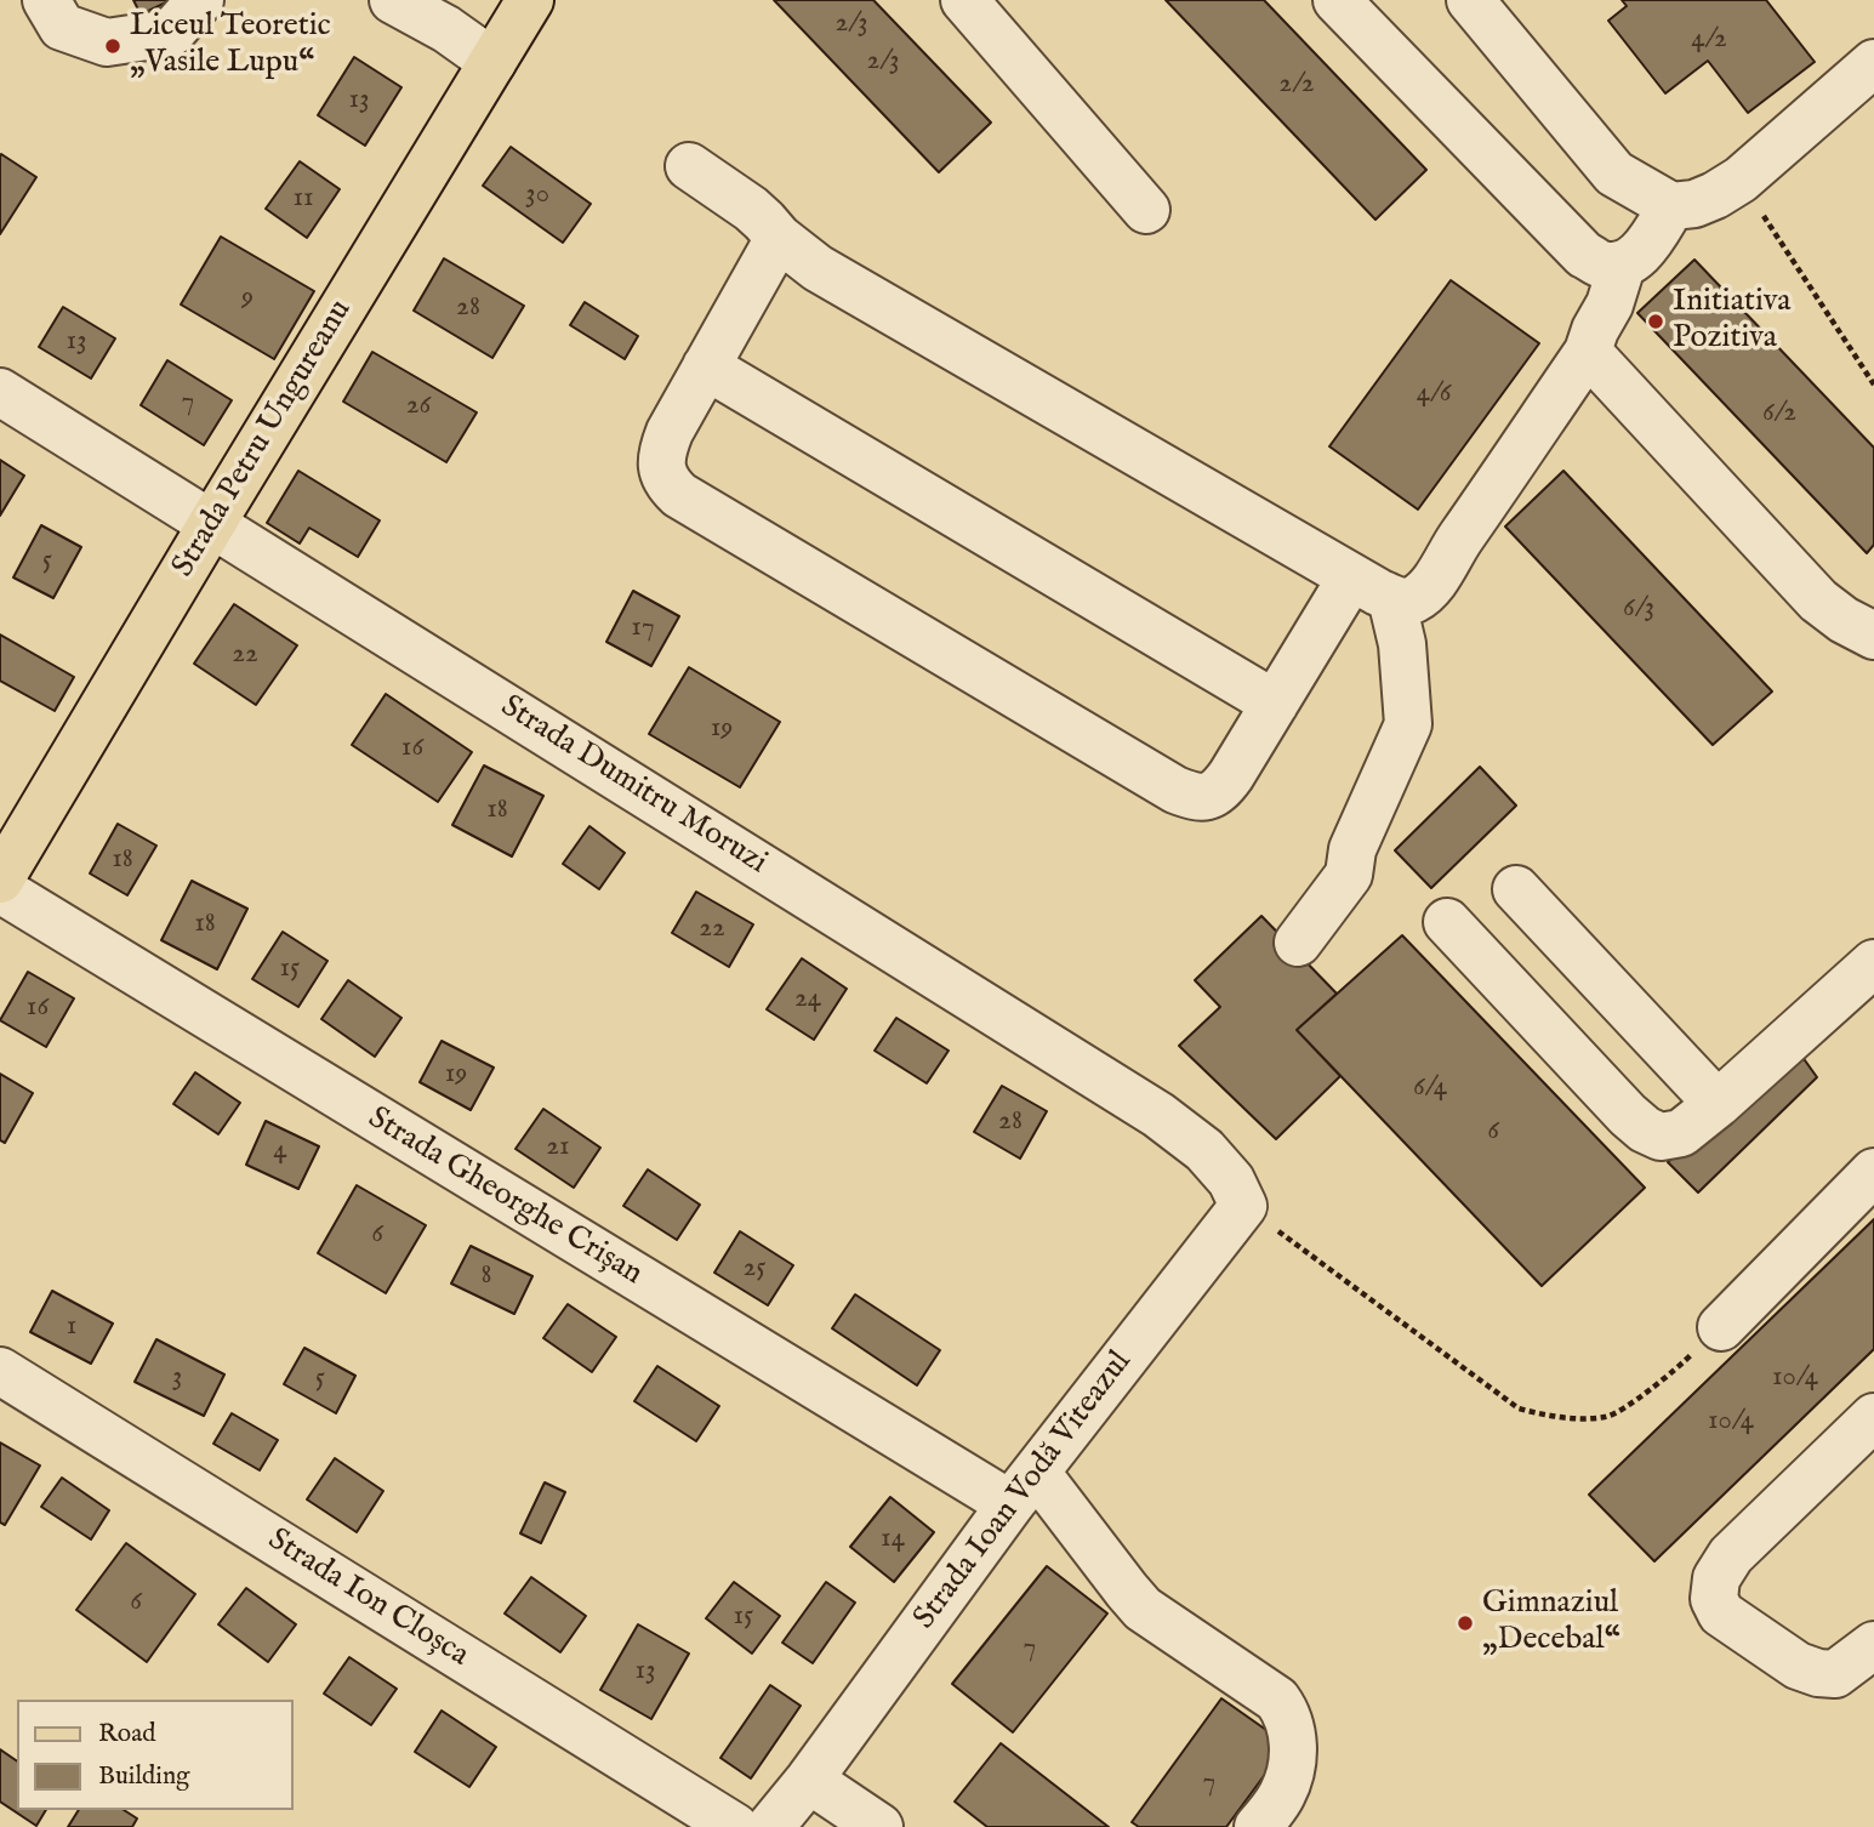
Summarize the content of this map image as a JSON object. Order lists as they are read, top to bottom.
{
  "streets": {
    "main road": ["Strada Petru Ungureanu"],
    "street": [
      "Strada Dumitru Moruzi",
      "Strada Gheorghe Crișan",
      "Strada Ioan Vodă Viteazul",
      "Strada Ion Cloșca"
    ]
  },
  "crossings": [
    ["Strada Petru Ungureanu", "Strada Dumitru Moruzi"],
    ["Strada Dumitru Moruzi", "Strada Ioan Vodă Viteazul"],
    ["Strada Gheorghe Crișan", "Strada Ioan Vodă Viteazul"]
  ],
  "places": ["Liceul Teoretic „Vasile Lupu“", "Initiativa Pozitiva", "Gimnaziul „Decebal“"],
  "house_numbers": [
    "2/3",
    "4/2",
    "2/3",
    "2/2",
    "13",
    "30",
    "11",
    "9",
    "28",
    "13",
    "4/6",
    "7",
    "26",
    "6/2",
    "5",
    "6/3",
    "17",
    "22",
    "19",
    "16",
    "18",
    "18",
    "18",
    "22",
    "15",
    "24",
    "16",
    "19",
    "6/4",
    "28",
    "6",
    "21",
    "4",
    "6",
    "25",
    "8",
    "1",
    "3",
    "10/4",
    "5",
    "10/4",
    "14",
    "6",
    "15",
    "7",
    "13",
    "7"
  ],
  "legend": ["Road", "Building"]
}
